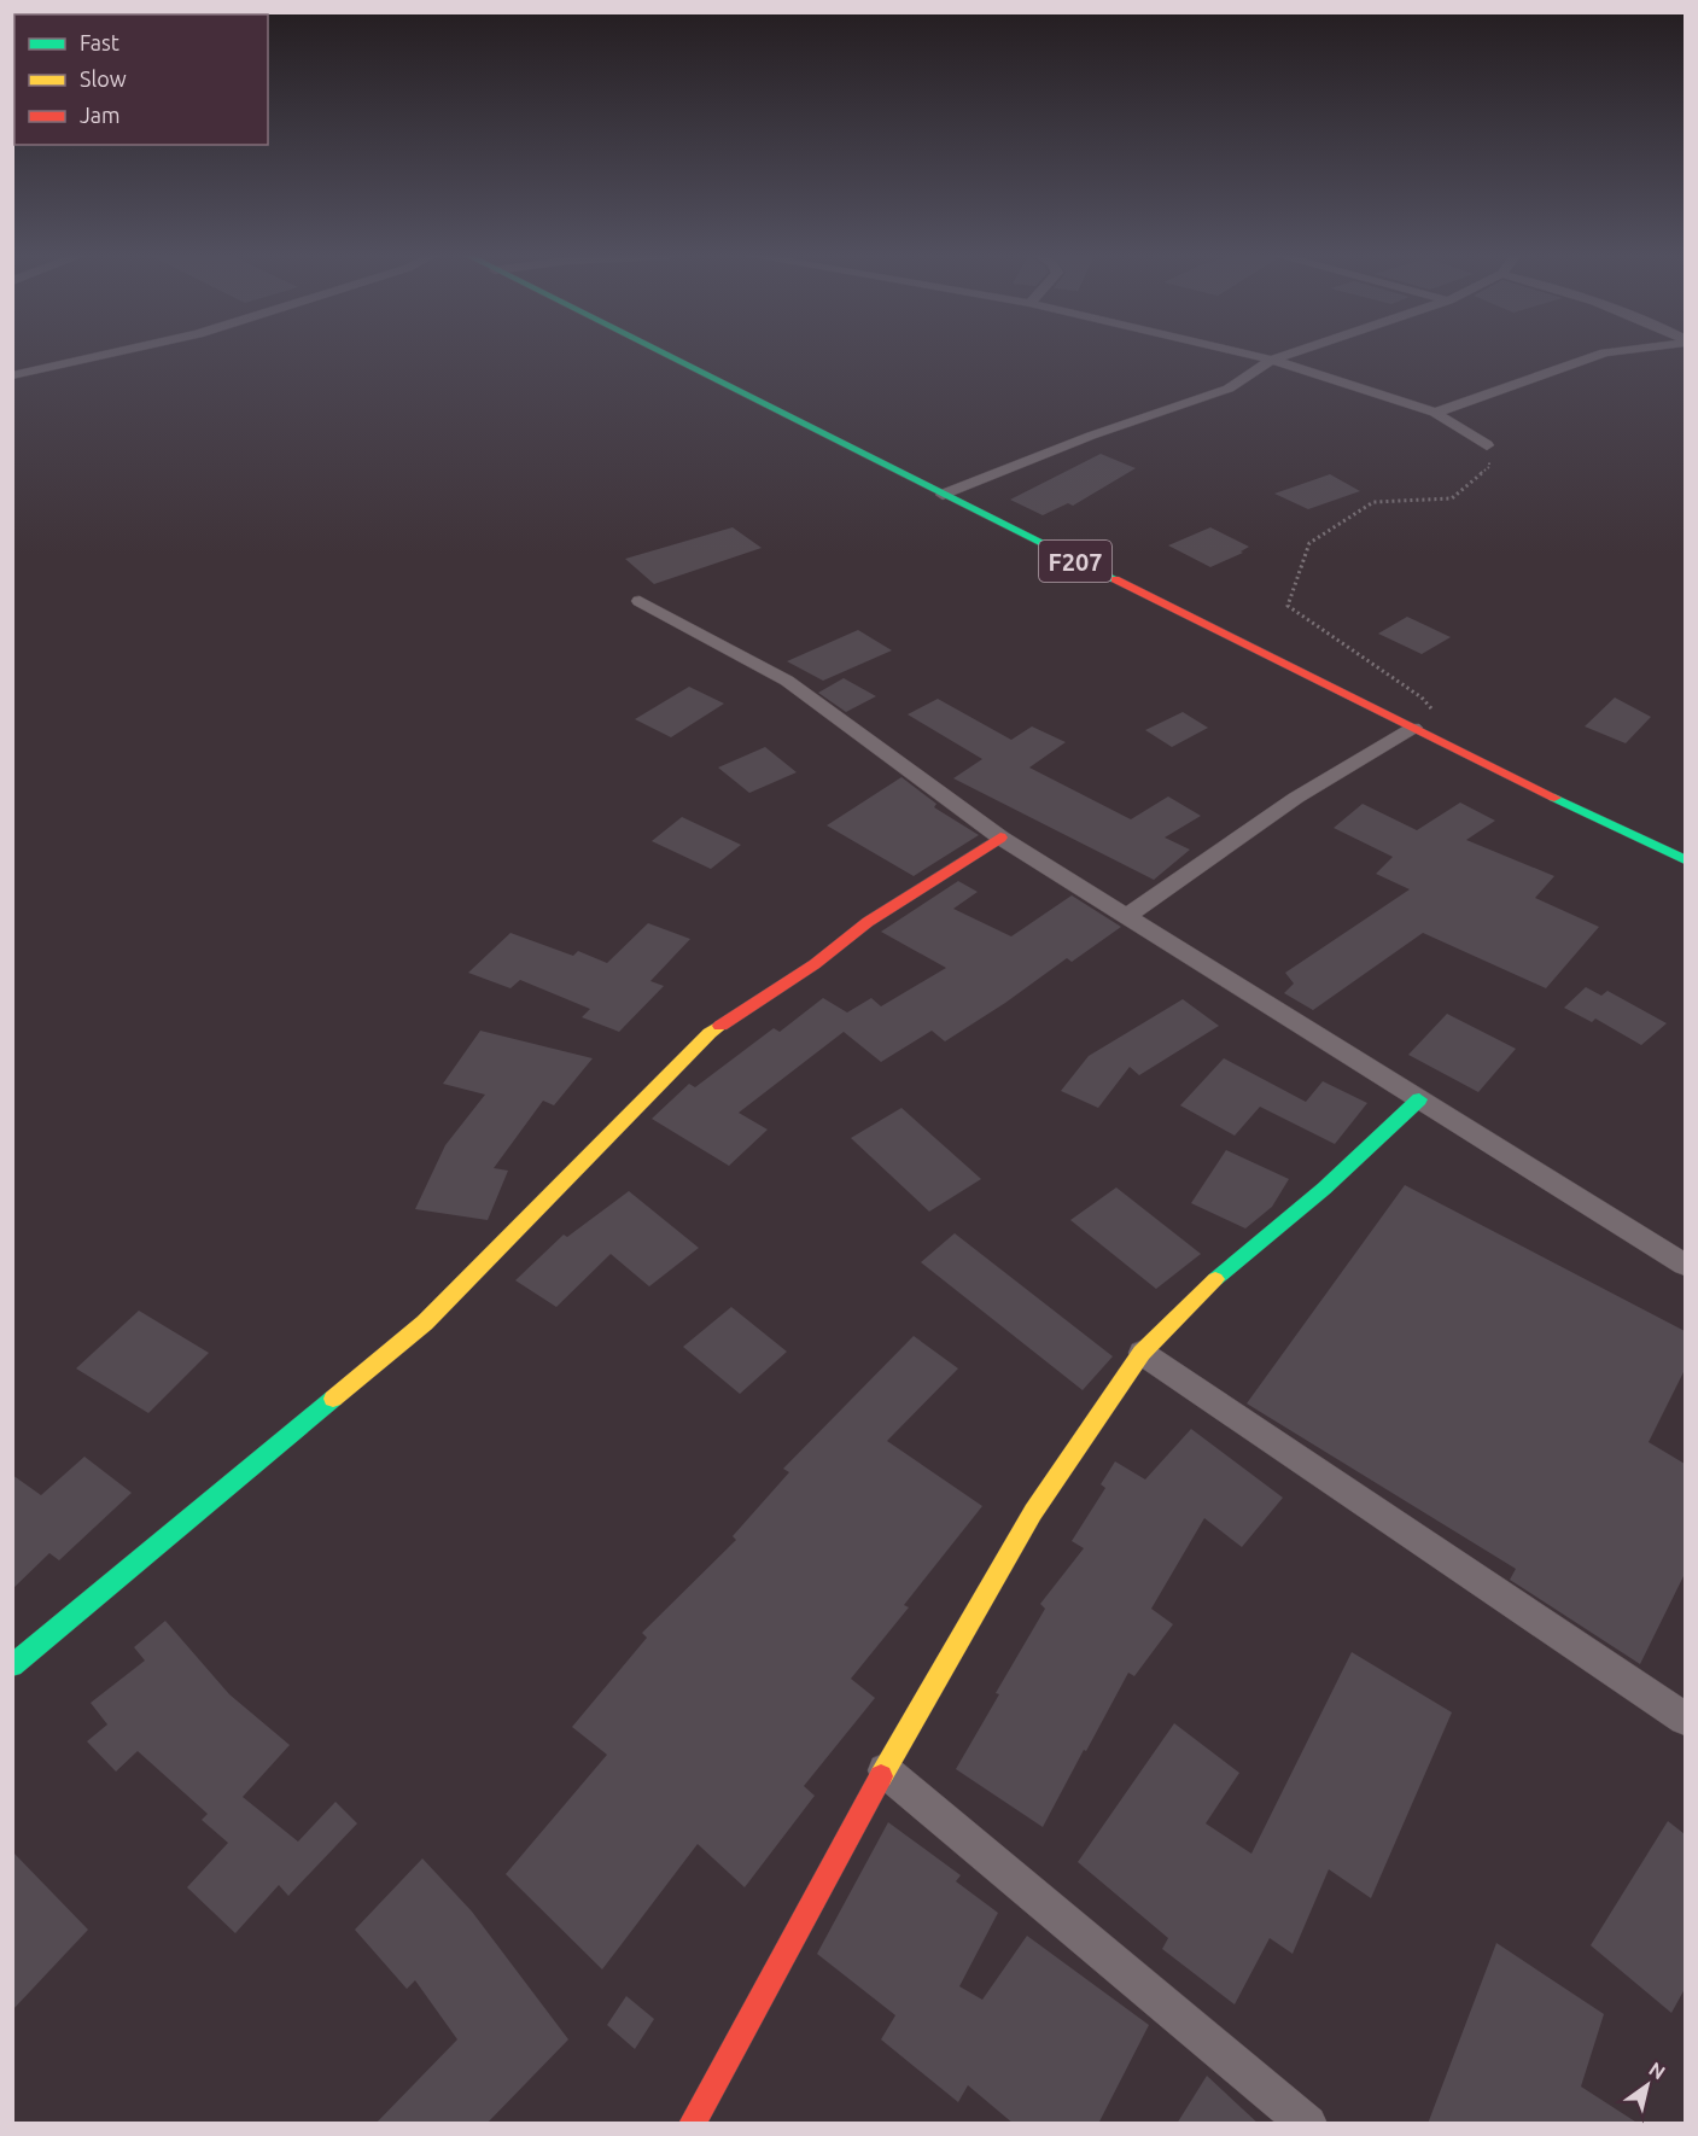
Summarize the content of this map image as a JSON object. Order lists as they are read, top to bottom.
{
  "streets": {
    "main road": ["F207"]
  },
  "legend": ["Fast", "Slow", "Jam"],
  "north": "top right"
}
